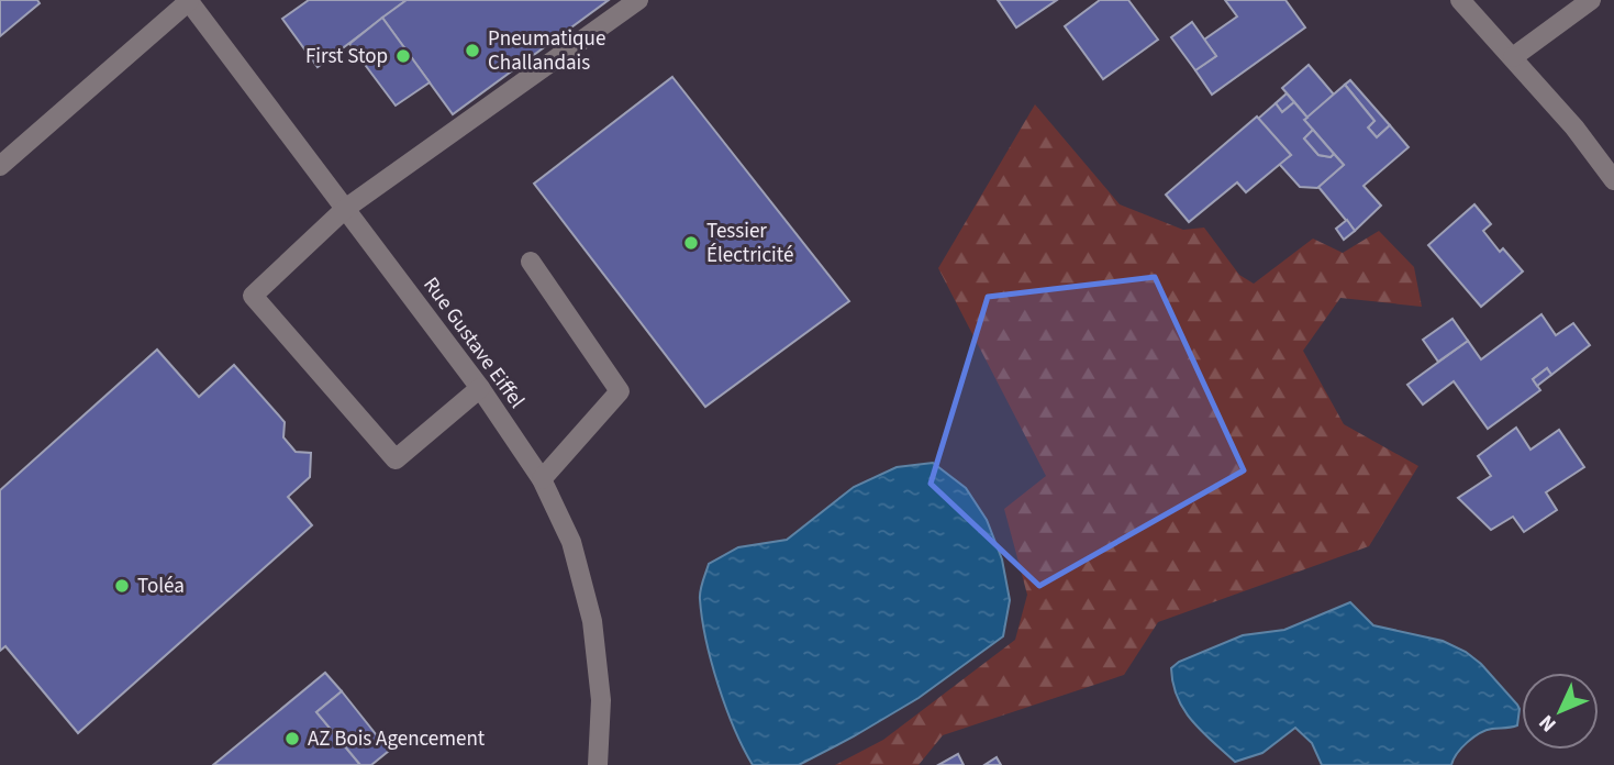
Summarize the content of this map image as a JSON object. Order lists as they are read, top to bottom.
{
  "streets": {
    "street": ["Rue Gustave Eiffel"]
  },
  "places": [
    "Pneumatique Challandais",
    "First Stop",
    "Tessier Électricité",
    "Toléa",
    "AZ Bois Agencement"
  ],
  "north": "bottom left"
}
